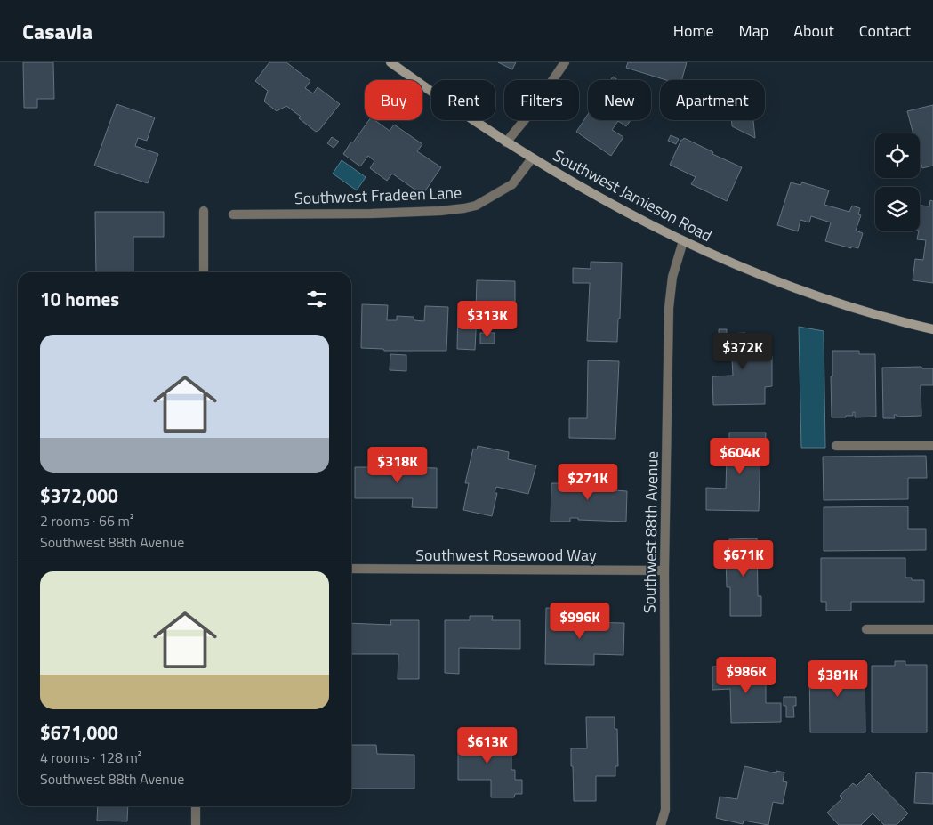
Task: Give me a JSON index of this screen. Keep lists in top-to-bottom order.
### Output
{
  "streets": {
    "street": [
      "Southwest Fradeen Lane",
      "Southwest Jamieson Road",
      "Southwest 88th Avenue",
      "Southwest Rosewood Way"
    ]
  },
  "crossings": [
    ["Southwest Fradeen Lane", "Southwest Jamieson Road"],
    ["Southwest Jamieson Road", "Southwest 88th Avenue"],
    ["Southwest 88th Avenue", "Southwest Rosewood Way"]
  ],
  "page": {
    "header": "Casavia",
    "nav": [
      "Home",
      "Map",
      "About",
      "Contact"
    ],
    "chip": [
      "Buy",
      "Rent",
      "Filters",
      "New",
      "Apartment"
    ],
    "heading": "10 homes",
    "price": [
      "$313K",
      "$372K",
      "$604K",
      "$318K",
      "$271K",
      "$671K",
      "$996K",
      "$986K",
      "$381K",
      "$613K"
    ],
    "list": [
      {
        "name": "$372,000",
        "note": "2 rooms · 66 m² · Southwest 88th Avenue"
      },
      {
        "name": "$671,000",
        "note": "4 rooms · 128 m² · Southwest 88th Avenue"
      }
    ]
  }
}
